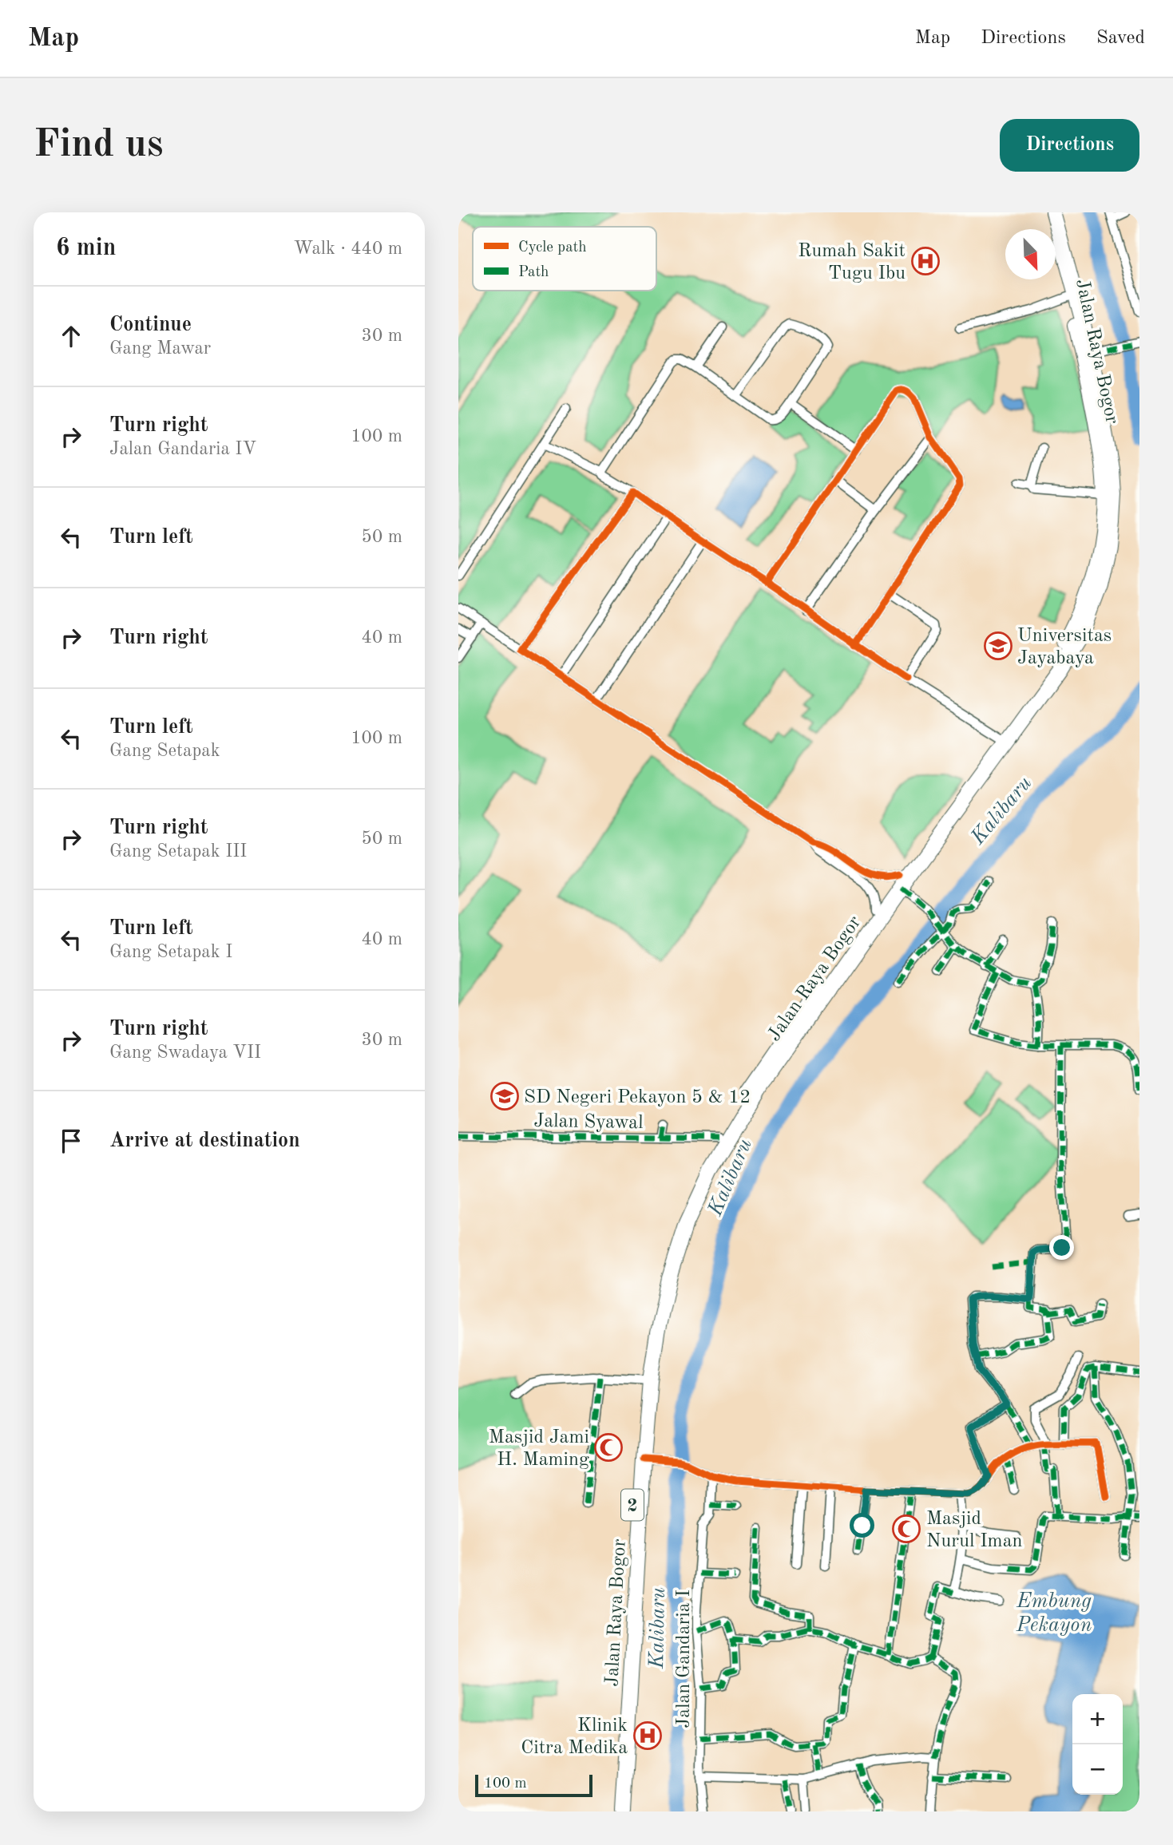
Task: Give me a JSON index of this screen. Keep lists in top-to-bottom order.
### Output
{
  "streets": {
    "highway": ["Jalan Raya Bogor", "2"],
    "street": ["Jalan Syawal", "Jalan Gandaria I"]
  },
  "crossings": [
    ["Jalan Raya Bogor", "Jalan Syawal"]
  ],
  "water": ["Kalibaru", "Embung Pekayon"],
  "places": {
    "hospital": ["Rumah Sakit Tugu Ibu", "Klinik Citra Medika"],
    "school or university": ["Universitas Jayabaya", "SD Negeri Pekayon 5 & 12"],
    "mosque": ["Masjid Jami H. Maming", "Masjid Nurul Iman"]
  },
  "legend": ["Cycle path", "Path"],
  "scale_bar": "100 m",
  "north": "bottom right",
  "page": {
    "header": "Map",
    "nav": ["Map", "Directions", "Saved"],
    "buttons": "Directions",
    "title": "Find us",
    "heading": ["6 min", "Walk · 440 m"],
    "list": [
      ["Continue", "Gang Mawar", "30 m"],
      ["Turn right", "Jalan Gandaria IV", "100 m"],
      ["Turn left", "50 m"],
      ["Turn right", "40 m"],
      ["Turn left", "Gang Setapak", "100 m"],
      ["Turn right", "Gang Setapak III", "50 m"],
      ["Turn left", "Gang Setapak I", "40 m"],
      ["Turn right", "Gang Swadaya VII", "30 m"],
      "Arrive at destination"
    ],
    "map_buttons": ["+", "−"],
    "scale": "100 m"
  }
}
